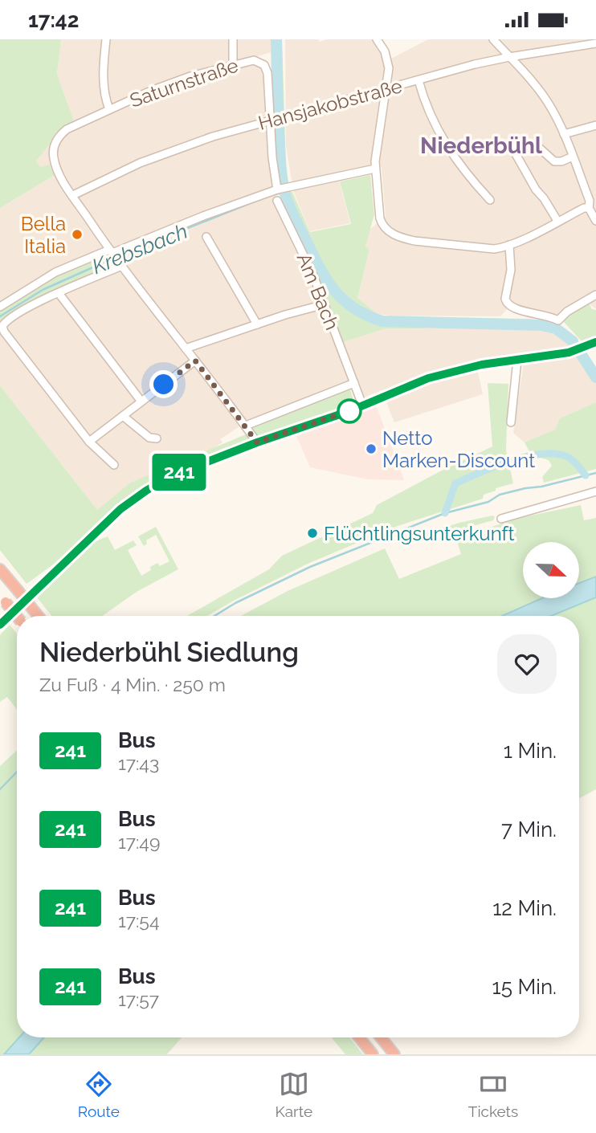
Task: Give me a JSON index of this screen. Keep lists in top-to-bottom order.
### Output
{
  "streets": {
    "street": ["Saturnstraße", "Hansjakobstraße", "Am Bach"]
  },
  "crossings": [
    ["Saturnstraße", "Hansjakobstraße"]
  ],
  "districts": ["Niederbühl"],
  "water": ["Krebsbach"],
  "places": ["Bella Italia", "Netto Marken-Discount", "Flüchtlingsunterkunft"],
  "lines": ["bus line 241"],
  "north": "right",
  "page": {
    "status": "17:42",
    "on_map": "241",
    "heading": ["Niederbühl Siedlung", "Zu Fuß · 4 Min. · 250 m"],
    "list": [
      {
        "mark": "241",
        "name": "Bus",
        "note": "17:43",
        "value": "1 Min."
      },
      {
        "mark": "241",
        "name": "Bus",
        "note": "17:49",
        "value": "7 Min."
      },
      {
        "mark": "241",
        "name": "Bus",
        "note": "17:54",
        "value": "12 Min."
      },
      {
        "mark": "241",
        "name": "Bus",
        "note": "17:57",
        "value": "15 Min."
      }
    ],
    "tabs": ["Route", "Karte", "Tickets"]
  }
}
